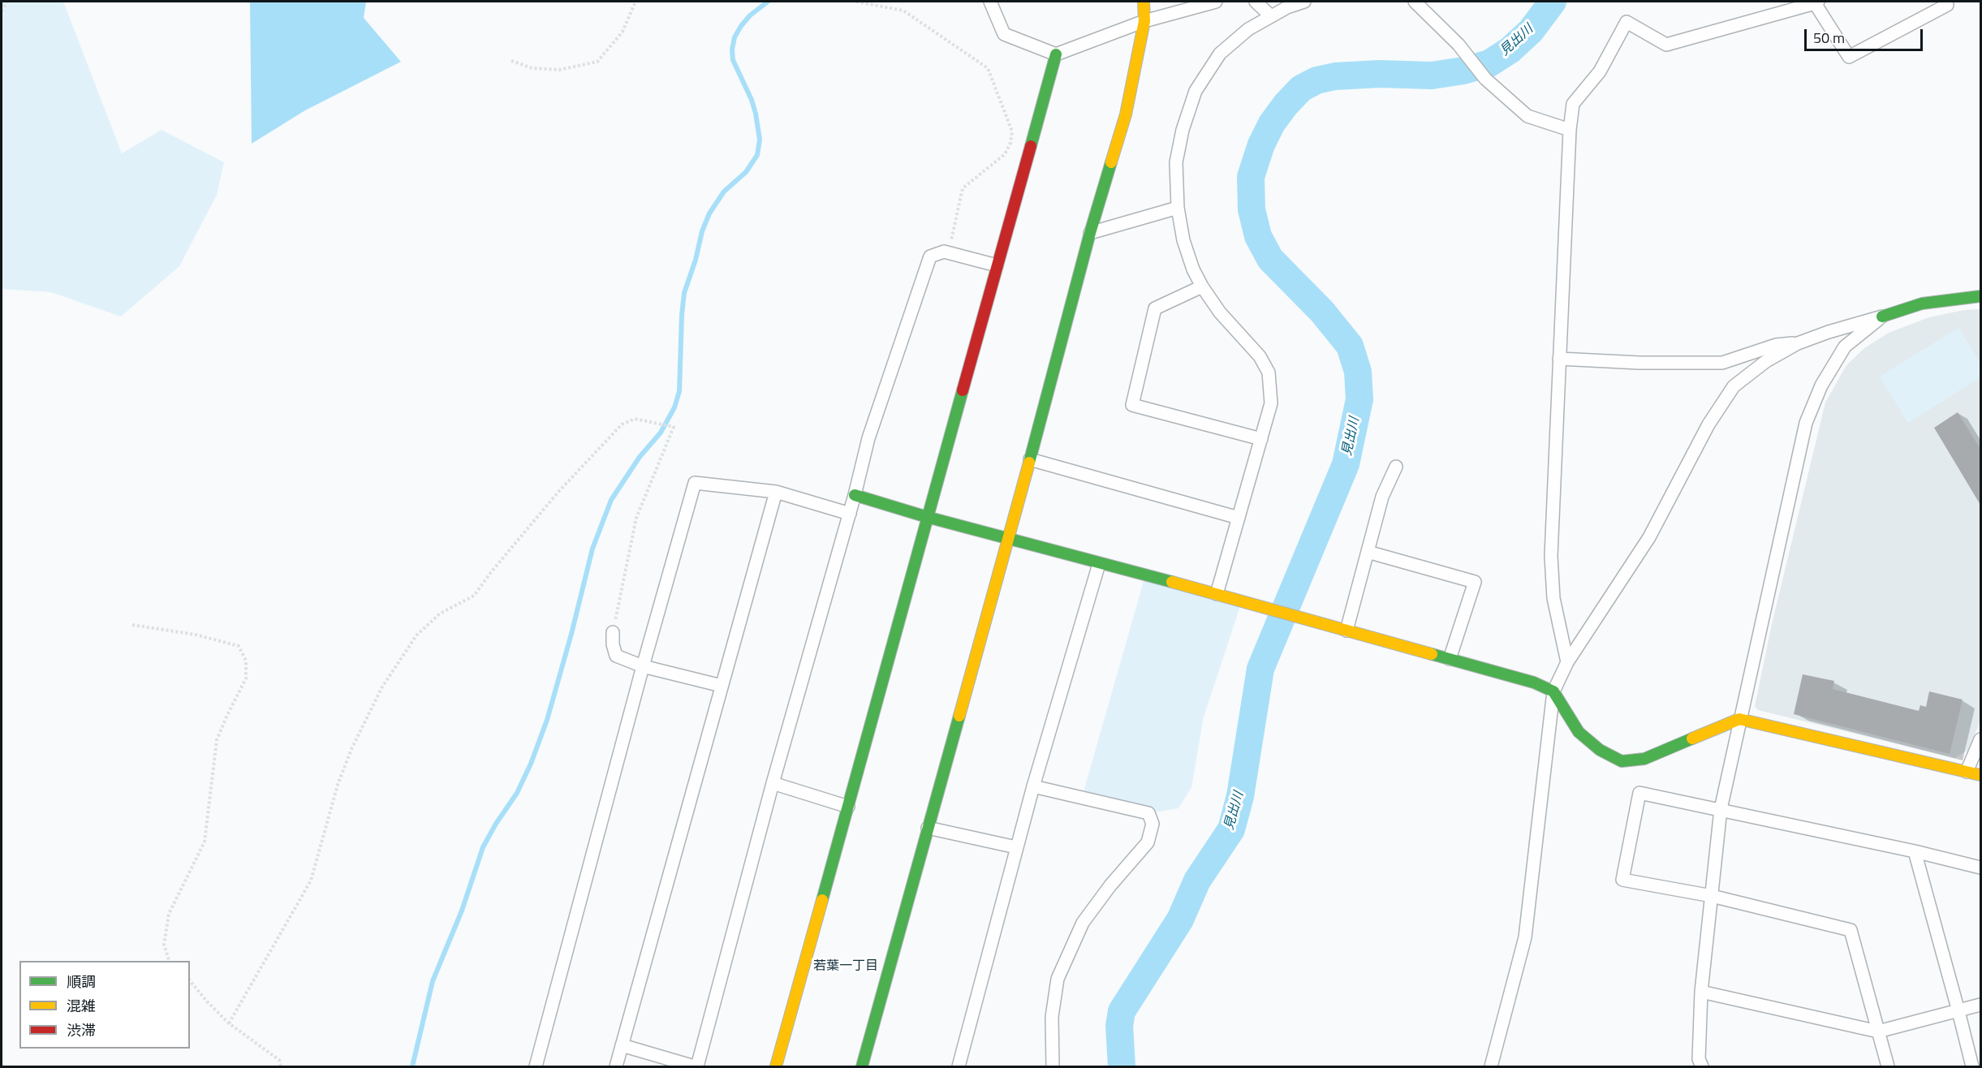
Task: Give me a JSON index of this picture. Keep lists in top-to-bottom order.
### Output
{
  "districts": ["若葉一丁目"],
  "water": ["見出川"],
  "legend": ["順調", "混雑", "渋滞"],
  "scale_bar": "50 m"
}
